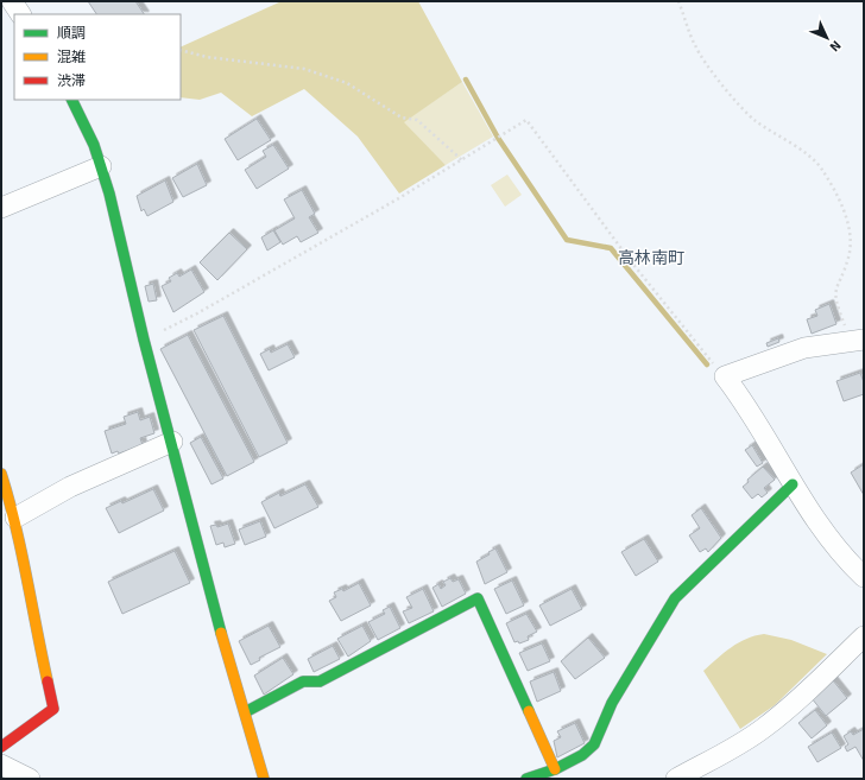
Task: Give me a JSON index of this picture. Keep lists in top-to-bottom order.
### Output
{
  "districts": ["高林南町"],
  "legend": ["順調", "混雑", "渋滞"],
  "north": "bottom right"
}
